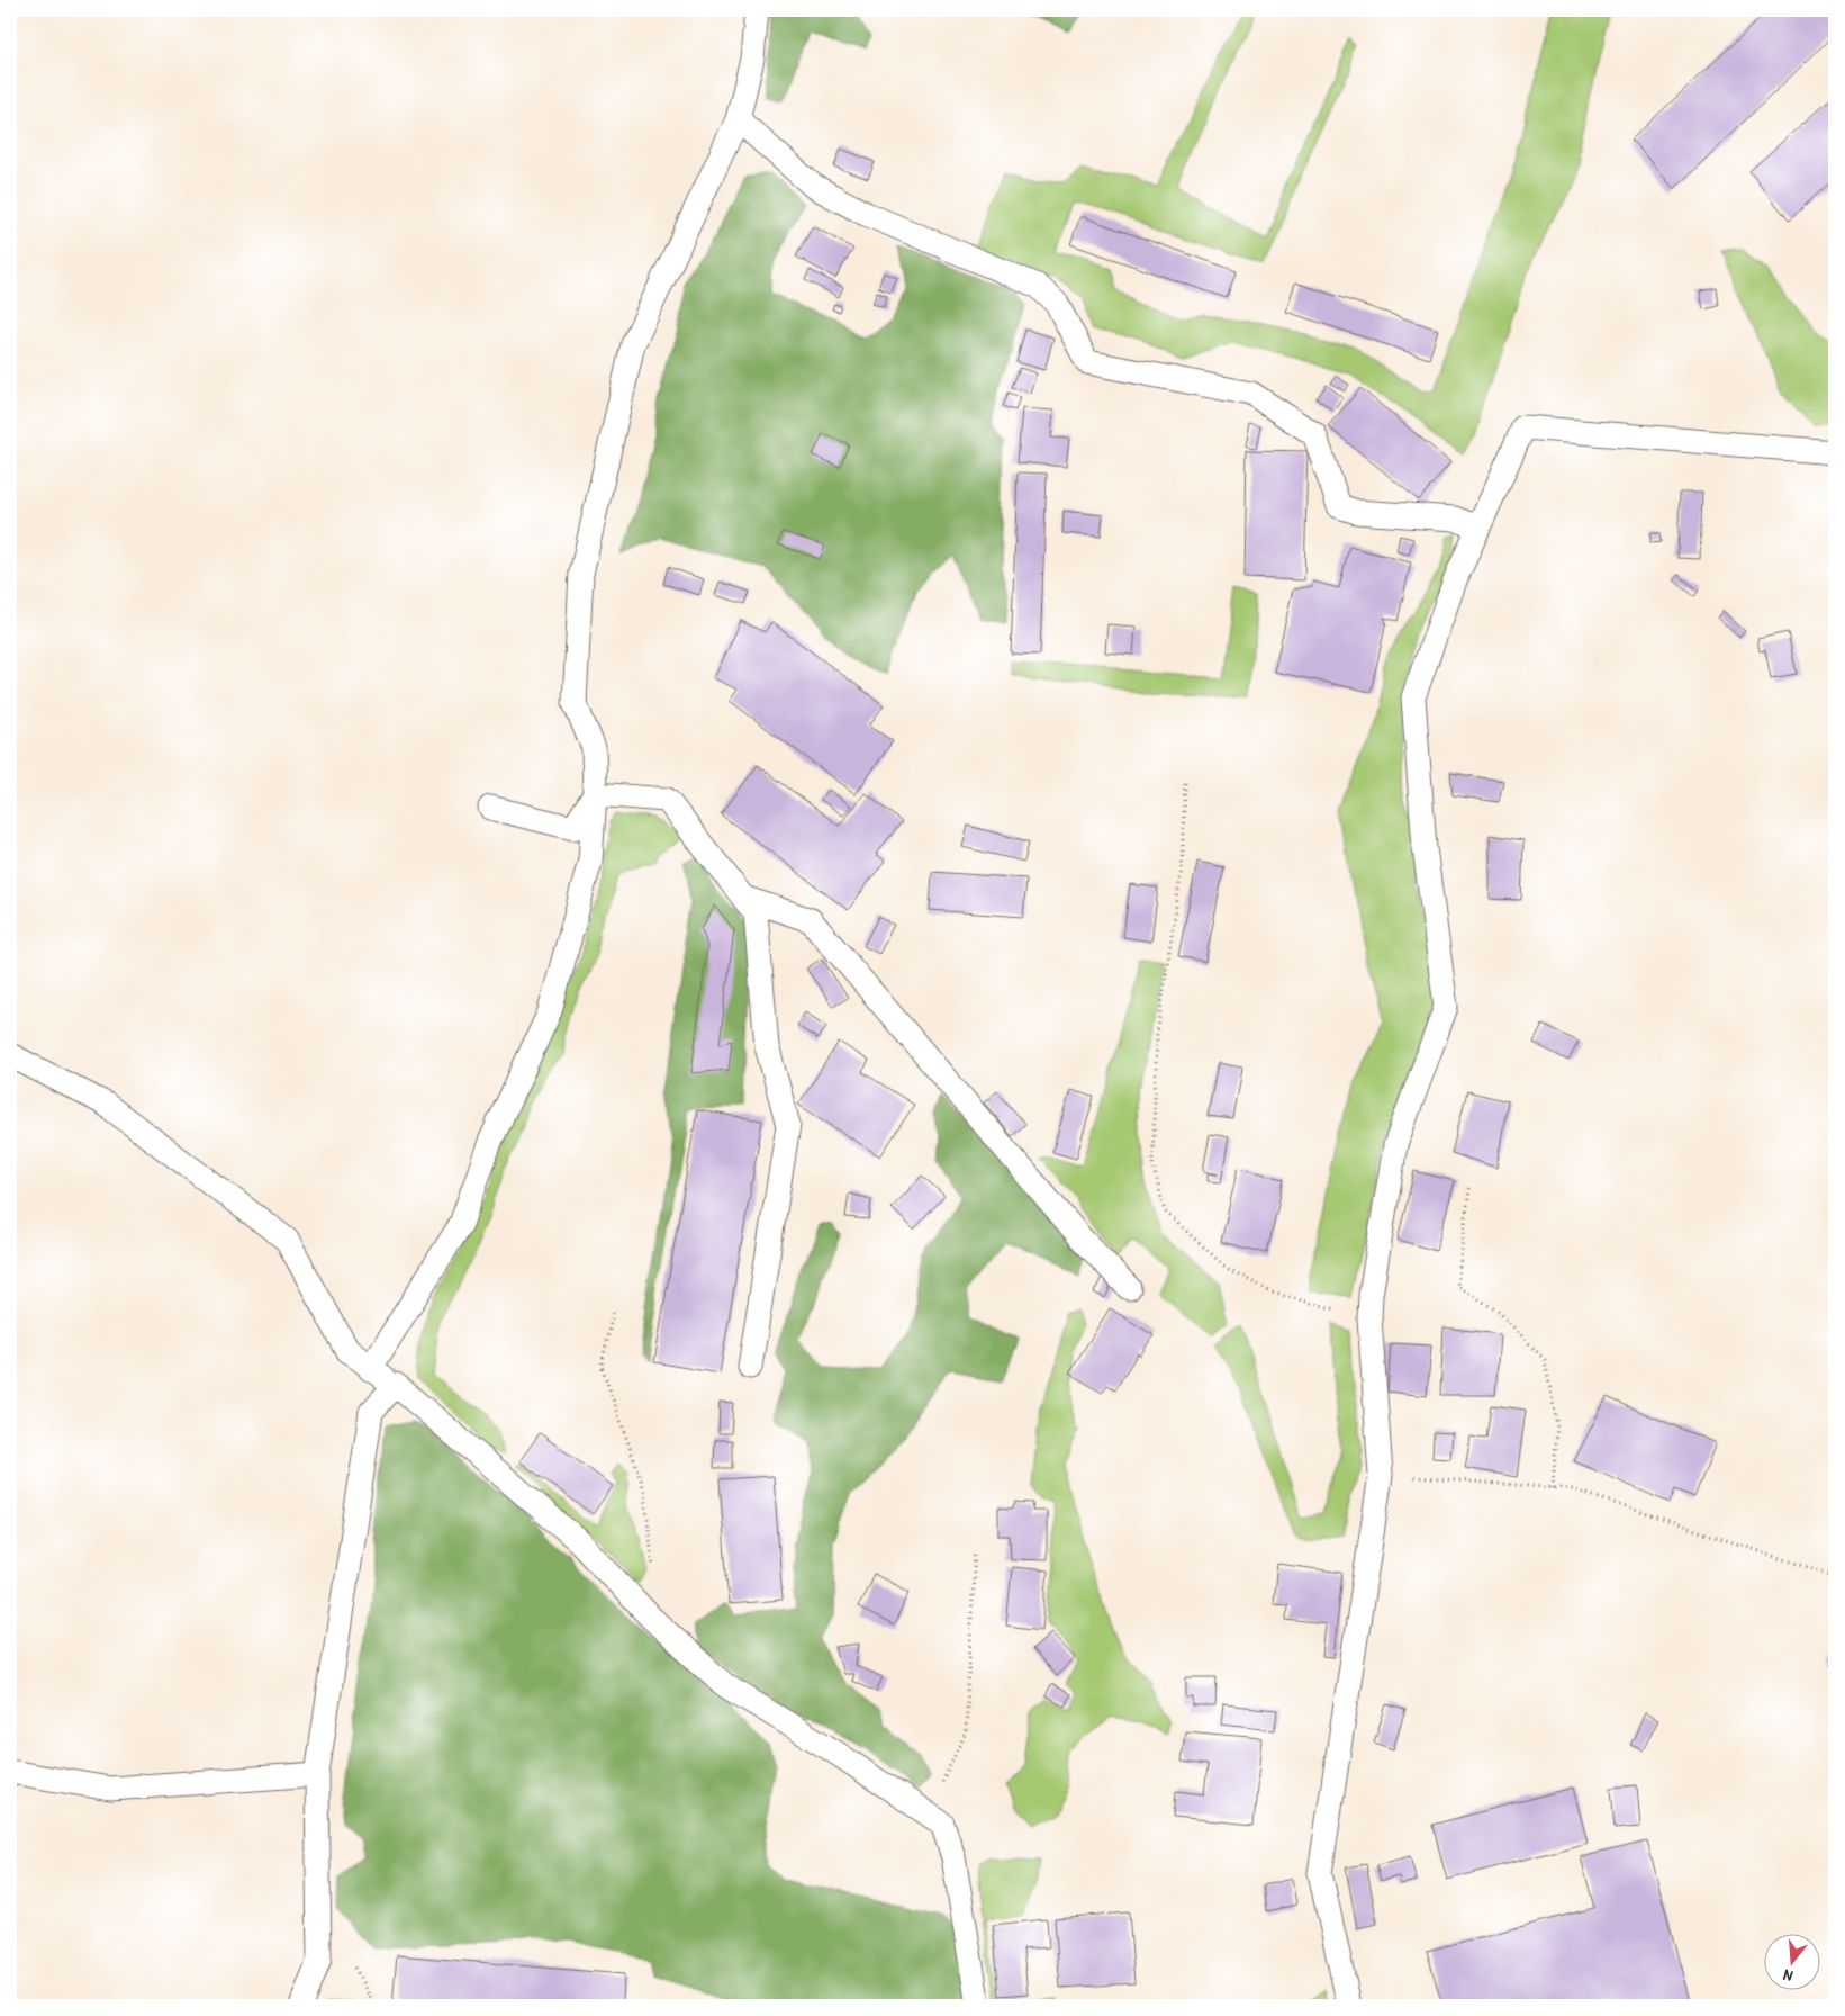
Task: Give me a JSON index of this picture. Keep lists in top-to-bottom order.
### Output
{
  "north": "bottom"
}
